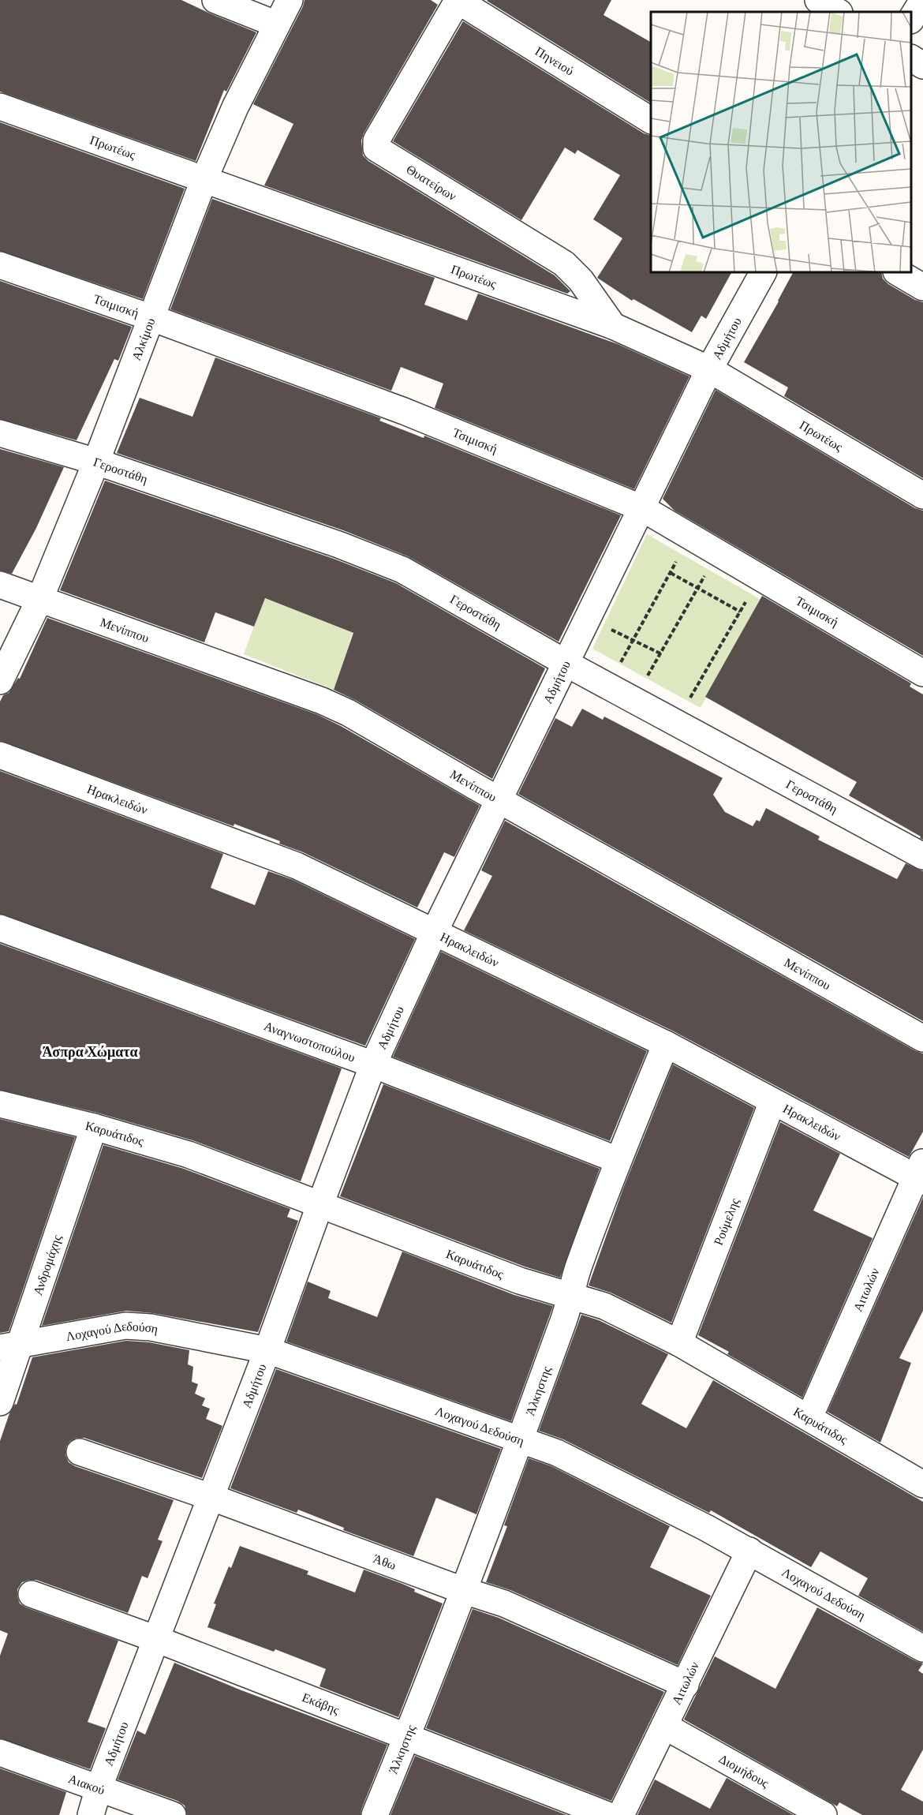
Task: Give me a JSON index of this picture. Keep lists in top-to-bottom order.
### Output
{
  "streets": {
    "street": [
      "Πηνειού",
      "Πρωτέως",
      "Θυατείρων",
      "Τσιμισκή",
      "Αδμήτου",
      "Αλκίμου",
      "Γεροστάθη",
      "Μενίππου",
      "Ηρακλειδών",
      "Αναγνωστοπούλου",
      "Καρυάτιδος",
      "Ρούμελης",
      "Ανδρομάχης",
      "Αιτωλών",
      "Λοχαγού Δεδούση",
      "Άλκηστης",
      "Άθω",
      "Εκάβης",
      "Διομήδους",
      "Αιακού"
    ]
  },
  "crossings": [
    ["Πηνειού", "Θυατείρων"],
    ["Πρωτέως", "Θυατείρων"],
    ["Πρωτέως", "Αδμήτου"],
    ["Πρωτέως", "Αλκίμου"],
    ["Τσιμισκή", "Αδμήτου"],
    ["Τσιμισκή", "Αλκίμου"],
    ["Αδμήτου", "Γεροστάθη"],
    ["Αδμήτου", "Μενίππου"],
    ["Αδμήτου", "Ηρακλειδών"],
    ["Αδμήτου", "Αναγνωστοπούλου"],
    ["Αδμήτου", "Καρυάτιδος"],
    ["Αδμήτου", "Λοχαγού Δεδούση"],
    ["Αδμήτου", "Άθω"],
    ["Αδμήτου", "Εκάβης"],
    ["Αδμήτου", "Αιακού"],
    ["Αλκίμου", "Γεροστάθη"],
    ["Αλκίμου", "Μενίππου"],
    ["Ηρακλειδών", "Ρούμελης"],
    ["Ηρακλειδών", "Αιτωλών"],
    ["Ηρακλειδών", "Άλκηστης"],
    ["Αναγνωστοπούλου", "Άλκηστης"],
    ["Καρυάτιδος", "Ρούμελης"],
    ["Καρυάτιδος", "Ανδρομάχης"],
    ["Καρυάτιδος", "Αιτωλών"],
    ["Καρυάτιδος", "Άλκηστης"],
    ["Ανδρομάχης", "Λοχαγού Δεδούση"],
    ["Αιτωλών", "Λοχαγού Δεδούση"],
    ["Αιτωλών", "Άθω"],
    ["Αιτωλών", "Διομήδους"],
    ["Λοχαγού Δεδούση", "Άλκηστης"],
    ["Άλκηστης", "Άθω"],
    ["Άλκηστης", "Εκάβης"]
  ],
  "districts": ["Άσπρα Χώματα"]
}
